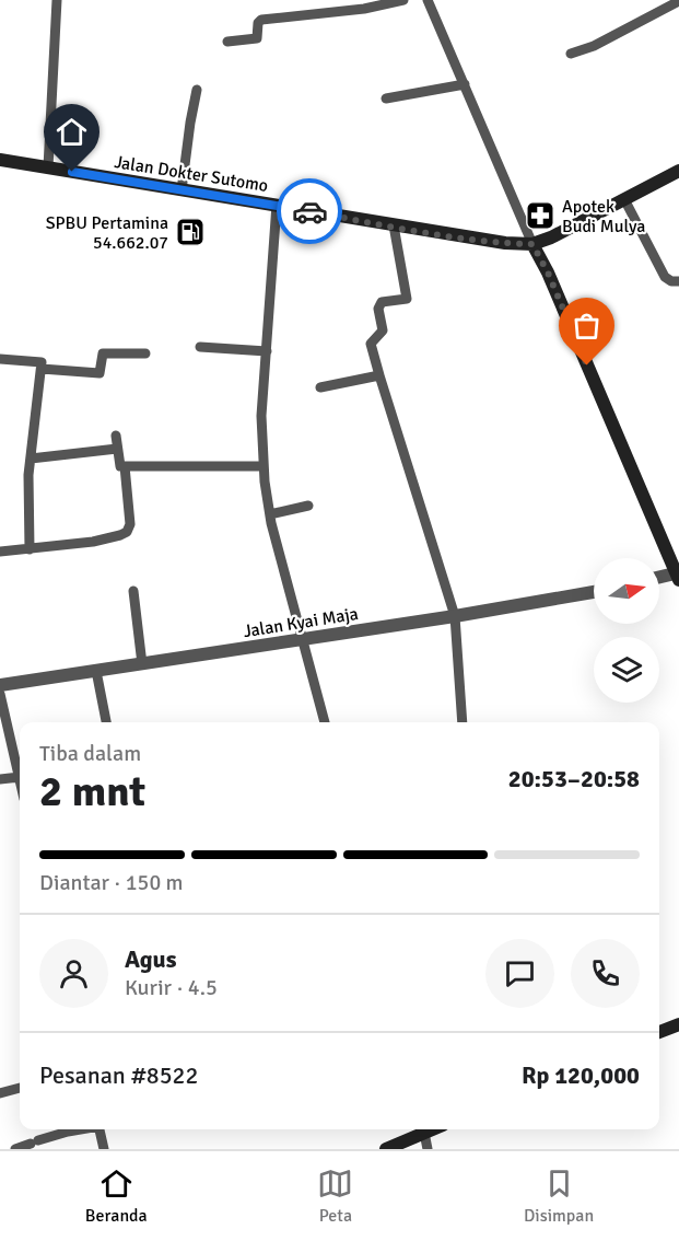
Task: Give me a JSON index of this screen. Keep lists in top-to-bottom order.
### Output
{
  "streets": {
    "main road": ["Jalan Dokter Sutomo"],
    "street": ["Jalan Kyai Maja"]
  },
  "places": {
    "pharmacy": ["Apotek Budi Mulya"],
    "fuel station": ["SPBU Pertamina 54.662.07"]
  },
  "north": "right",
  "page": {
    "heading": ["2 mnt", "Tiba dalam", "20:53–20:58"],
    "panel": [
      "Agus",
      "Kurir · 4.5",
      "Pesanan #8522",
      "Rp 120,000"
    ],
    "bar": "Diantar · 150 m",
    "tabs": ["Beranda", "Peta", "Disimpan"]
  }
}
